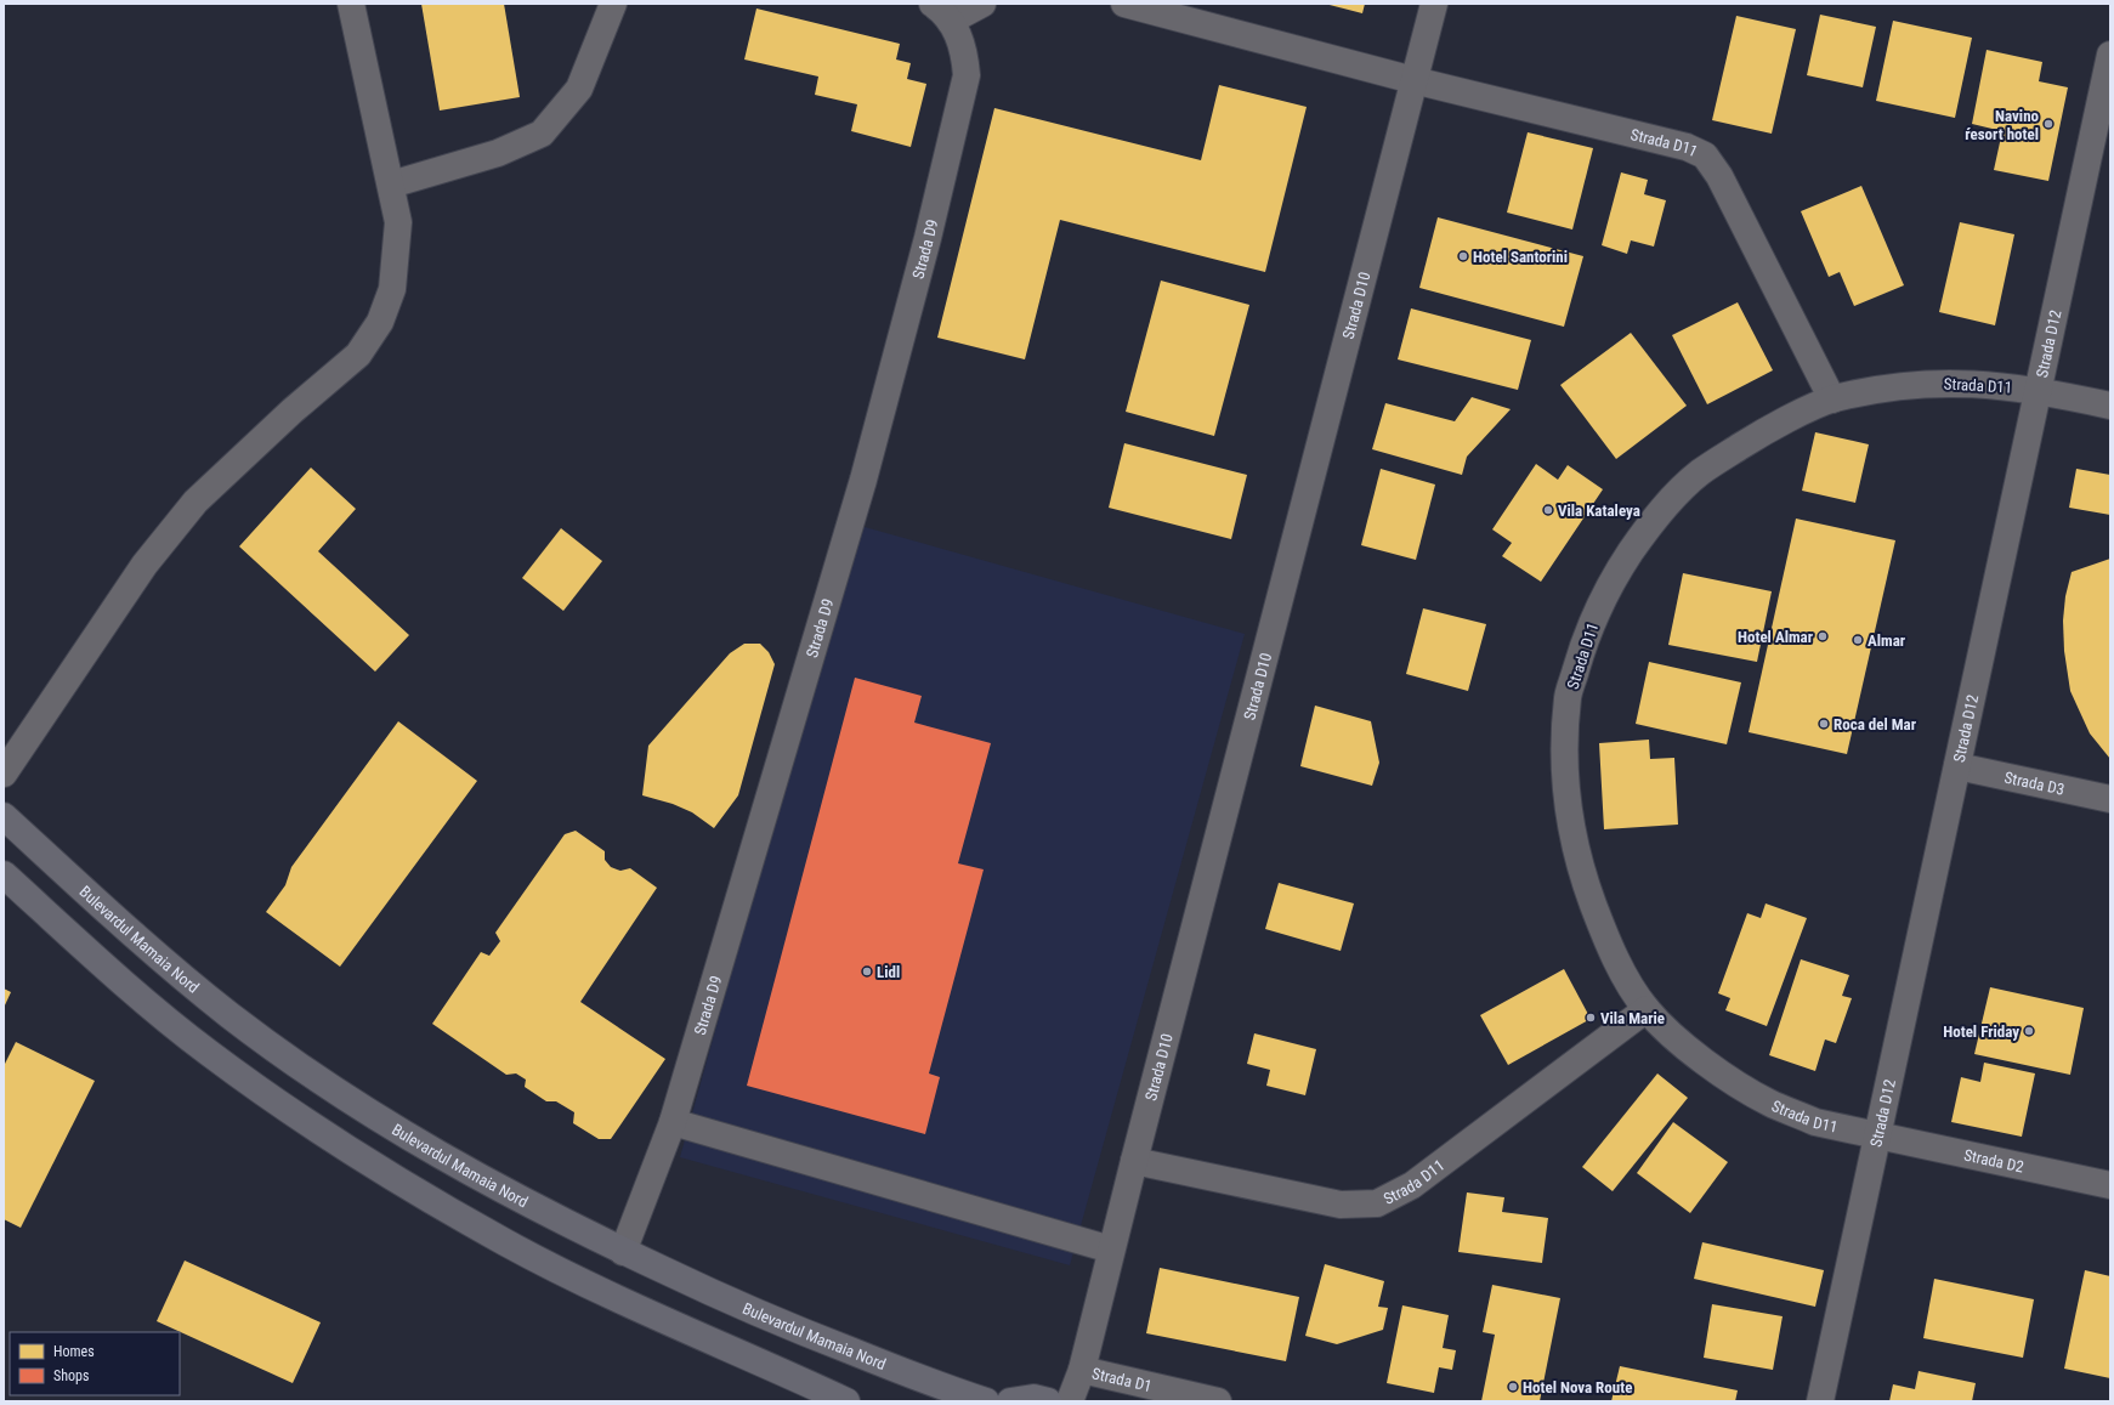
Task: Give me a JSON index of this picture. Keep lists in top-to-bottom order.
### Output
{
  "streets": {
    "main road": ["Bulevardul Mamaia Nord"],
    "street": [
      "Strada D11",
      "Strada D9",
      "Strada D10",
      "Strada D12",
      "Strada D3",
      "Strada D2",
      "Strada D1"
    ]
  },
  "crossings": [
    ["Strada D11", "Strada D10"],
    ["Strada D11", "Strada D12"],
    ["Strada D11", "Strada D2"],
    ["Strada D9", "Bulevardul Mamaia Nord"],
    ["Strada D10", "Strada D1"],
    ["Strada D12", "Strada D3"],
    ["Strada D12", "Strada D2"]
  ],
  "places": [
    "Navino ŕesort hotel",
    "Hotel Santorini",
    "Vila Kataleya",
    "Hotel Almar",
    "Almar",
    "Roca del Mar",
    "Lidl",
    "Vila Marie",
    "Hotel Friday",
    "Hotel Nova Route"
  ],
  "legend": ["Homes", "Shops"]
}
